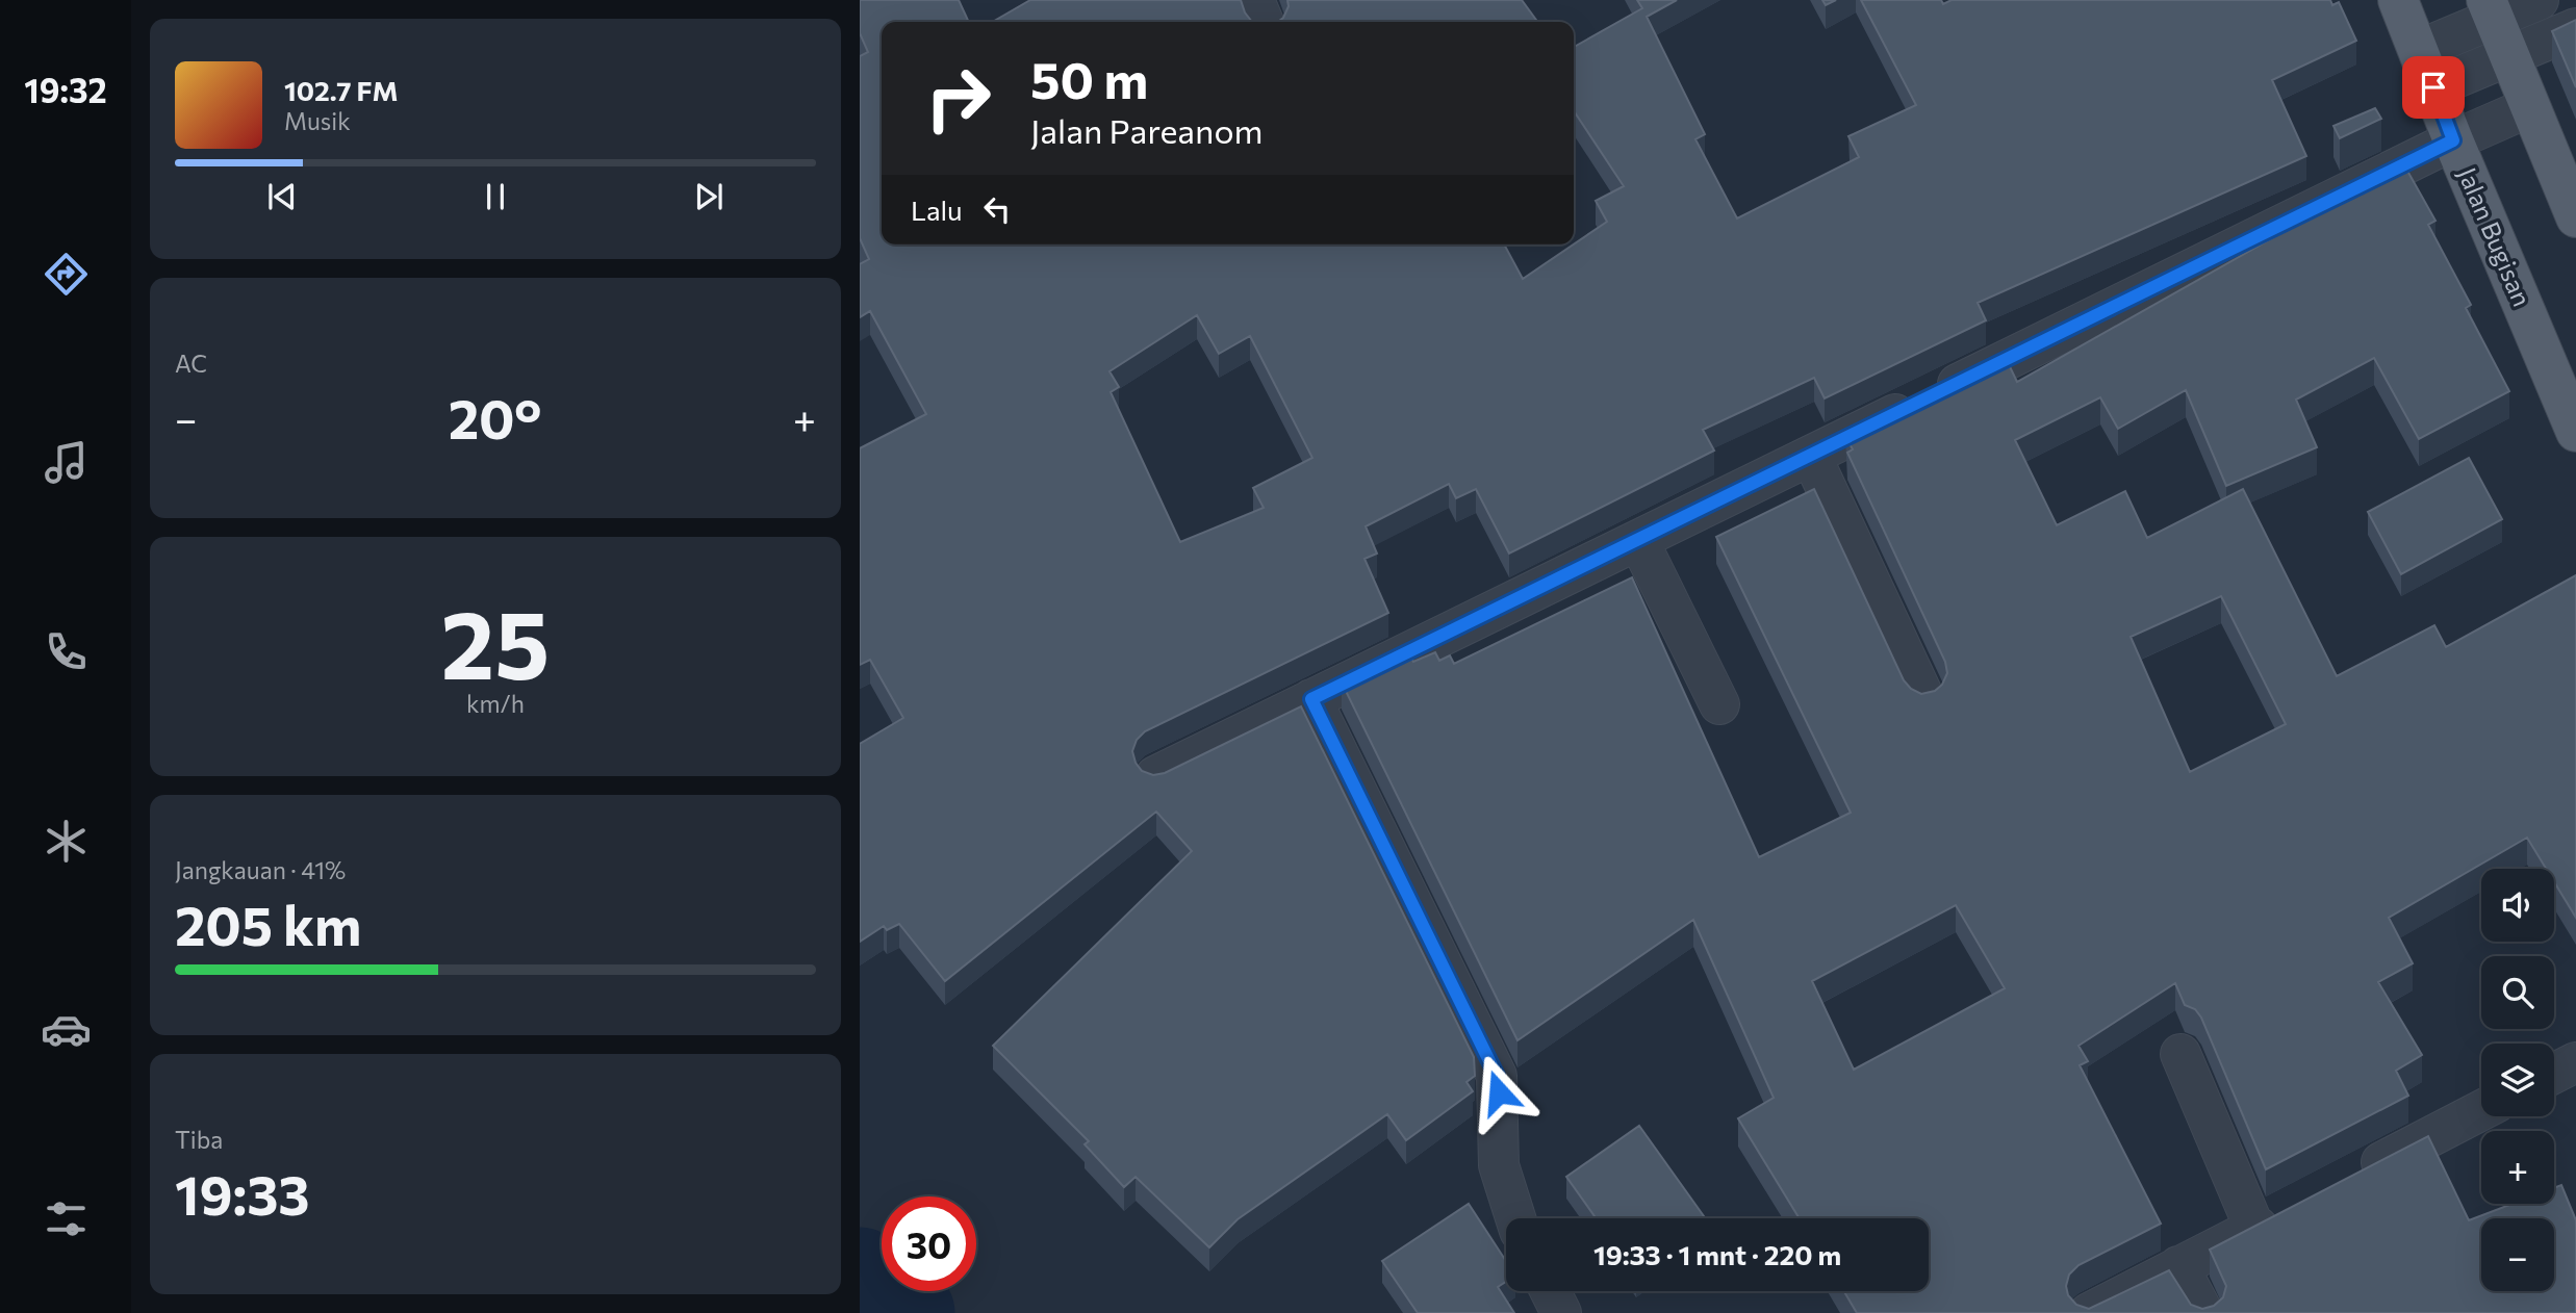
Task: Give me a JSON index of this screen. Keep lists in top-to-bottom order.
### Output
{
  "streets": {
    "main road": ["Jalan Bugisan"]
  },
  "page": {
    "tabs": "19:32",
    "turn": ["50 m", "Jalan Pareanom"],
    "song": ["102.7 FM", "Musik"],
    "then": "Lalu",
    "tile": [
      "AC",
      ["25", "km/h"],
      ["Jangkauan · 41%", "205 km"],
      ["Tiba", "19:33"]
    ],
    "heat": ["−", "20°", "+"],
    "map_buttons": ["+", "−"],
    "limit": "30",
    "trip": "19:33 · 1 mnt · 220 m"
  }
}
